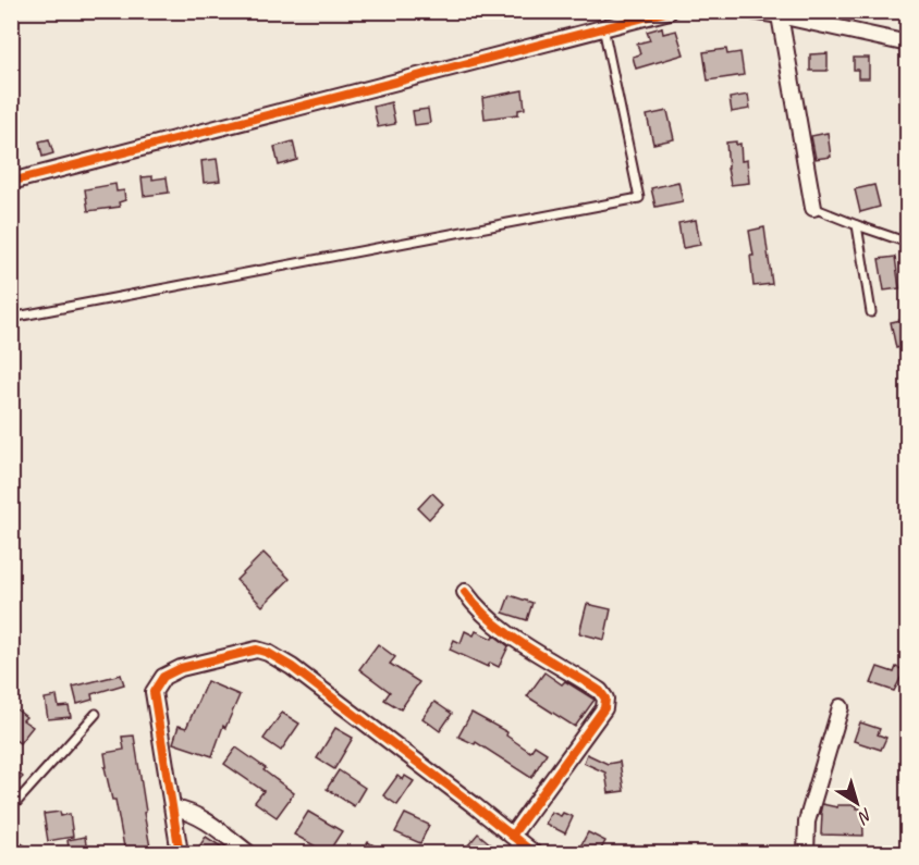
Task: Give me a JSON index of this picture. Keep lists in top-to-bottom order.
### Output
{
  "north": "bottom right"
}
